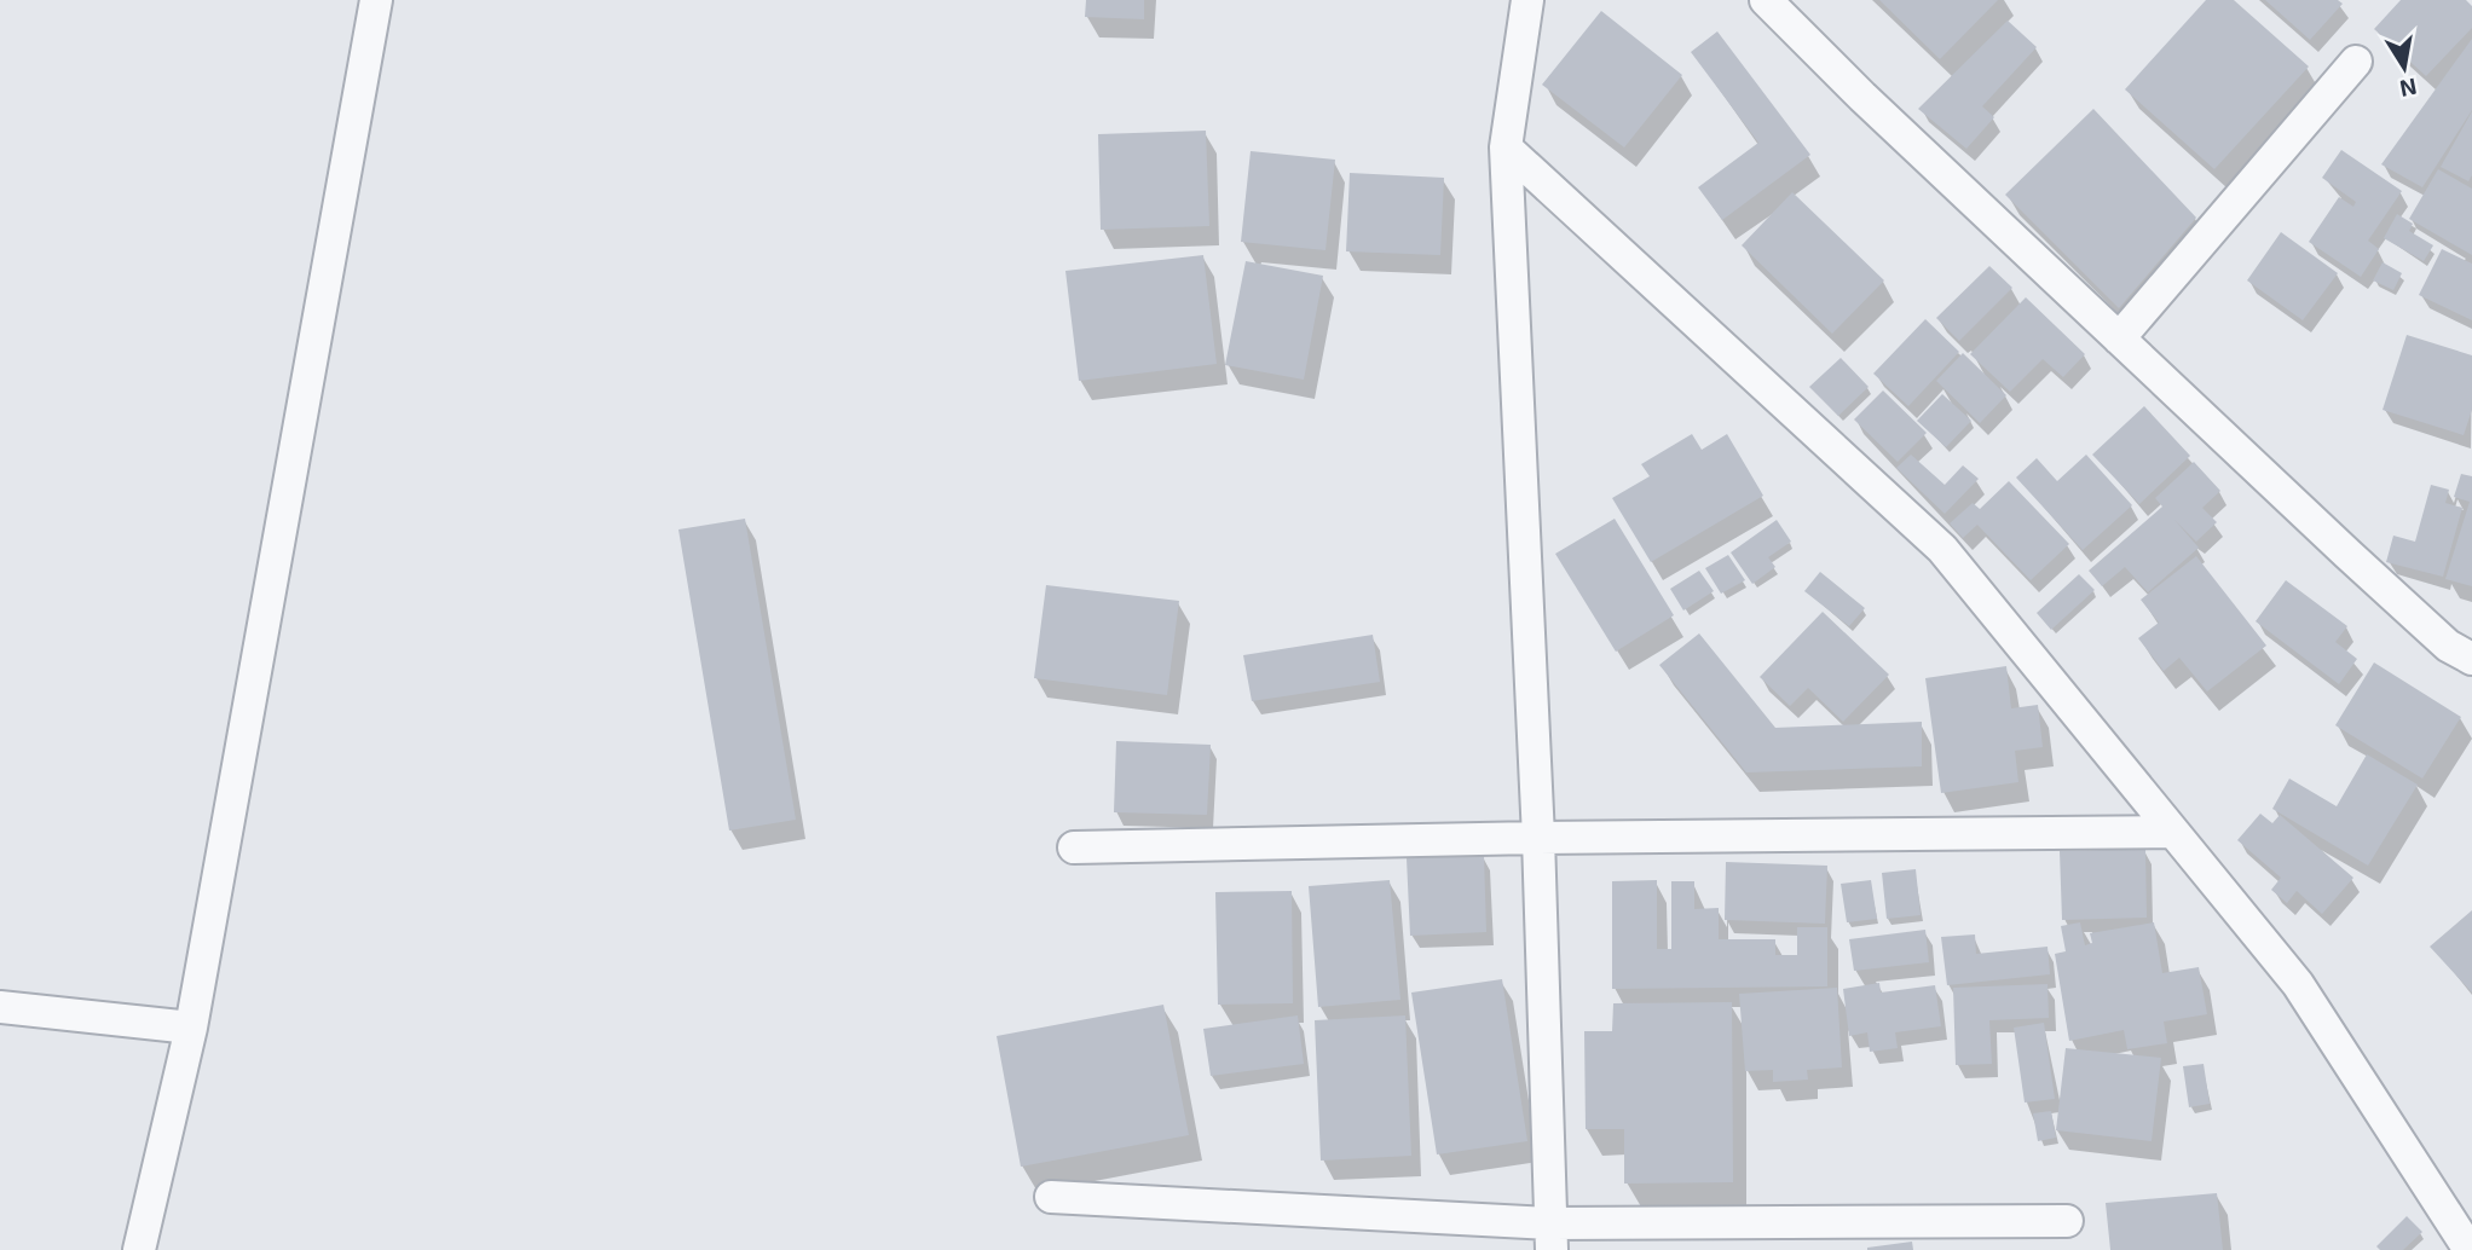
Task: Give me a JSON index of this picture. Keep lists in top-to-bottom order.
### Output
{
  "north": "bottom"
}
